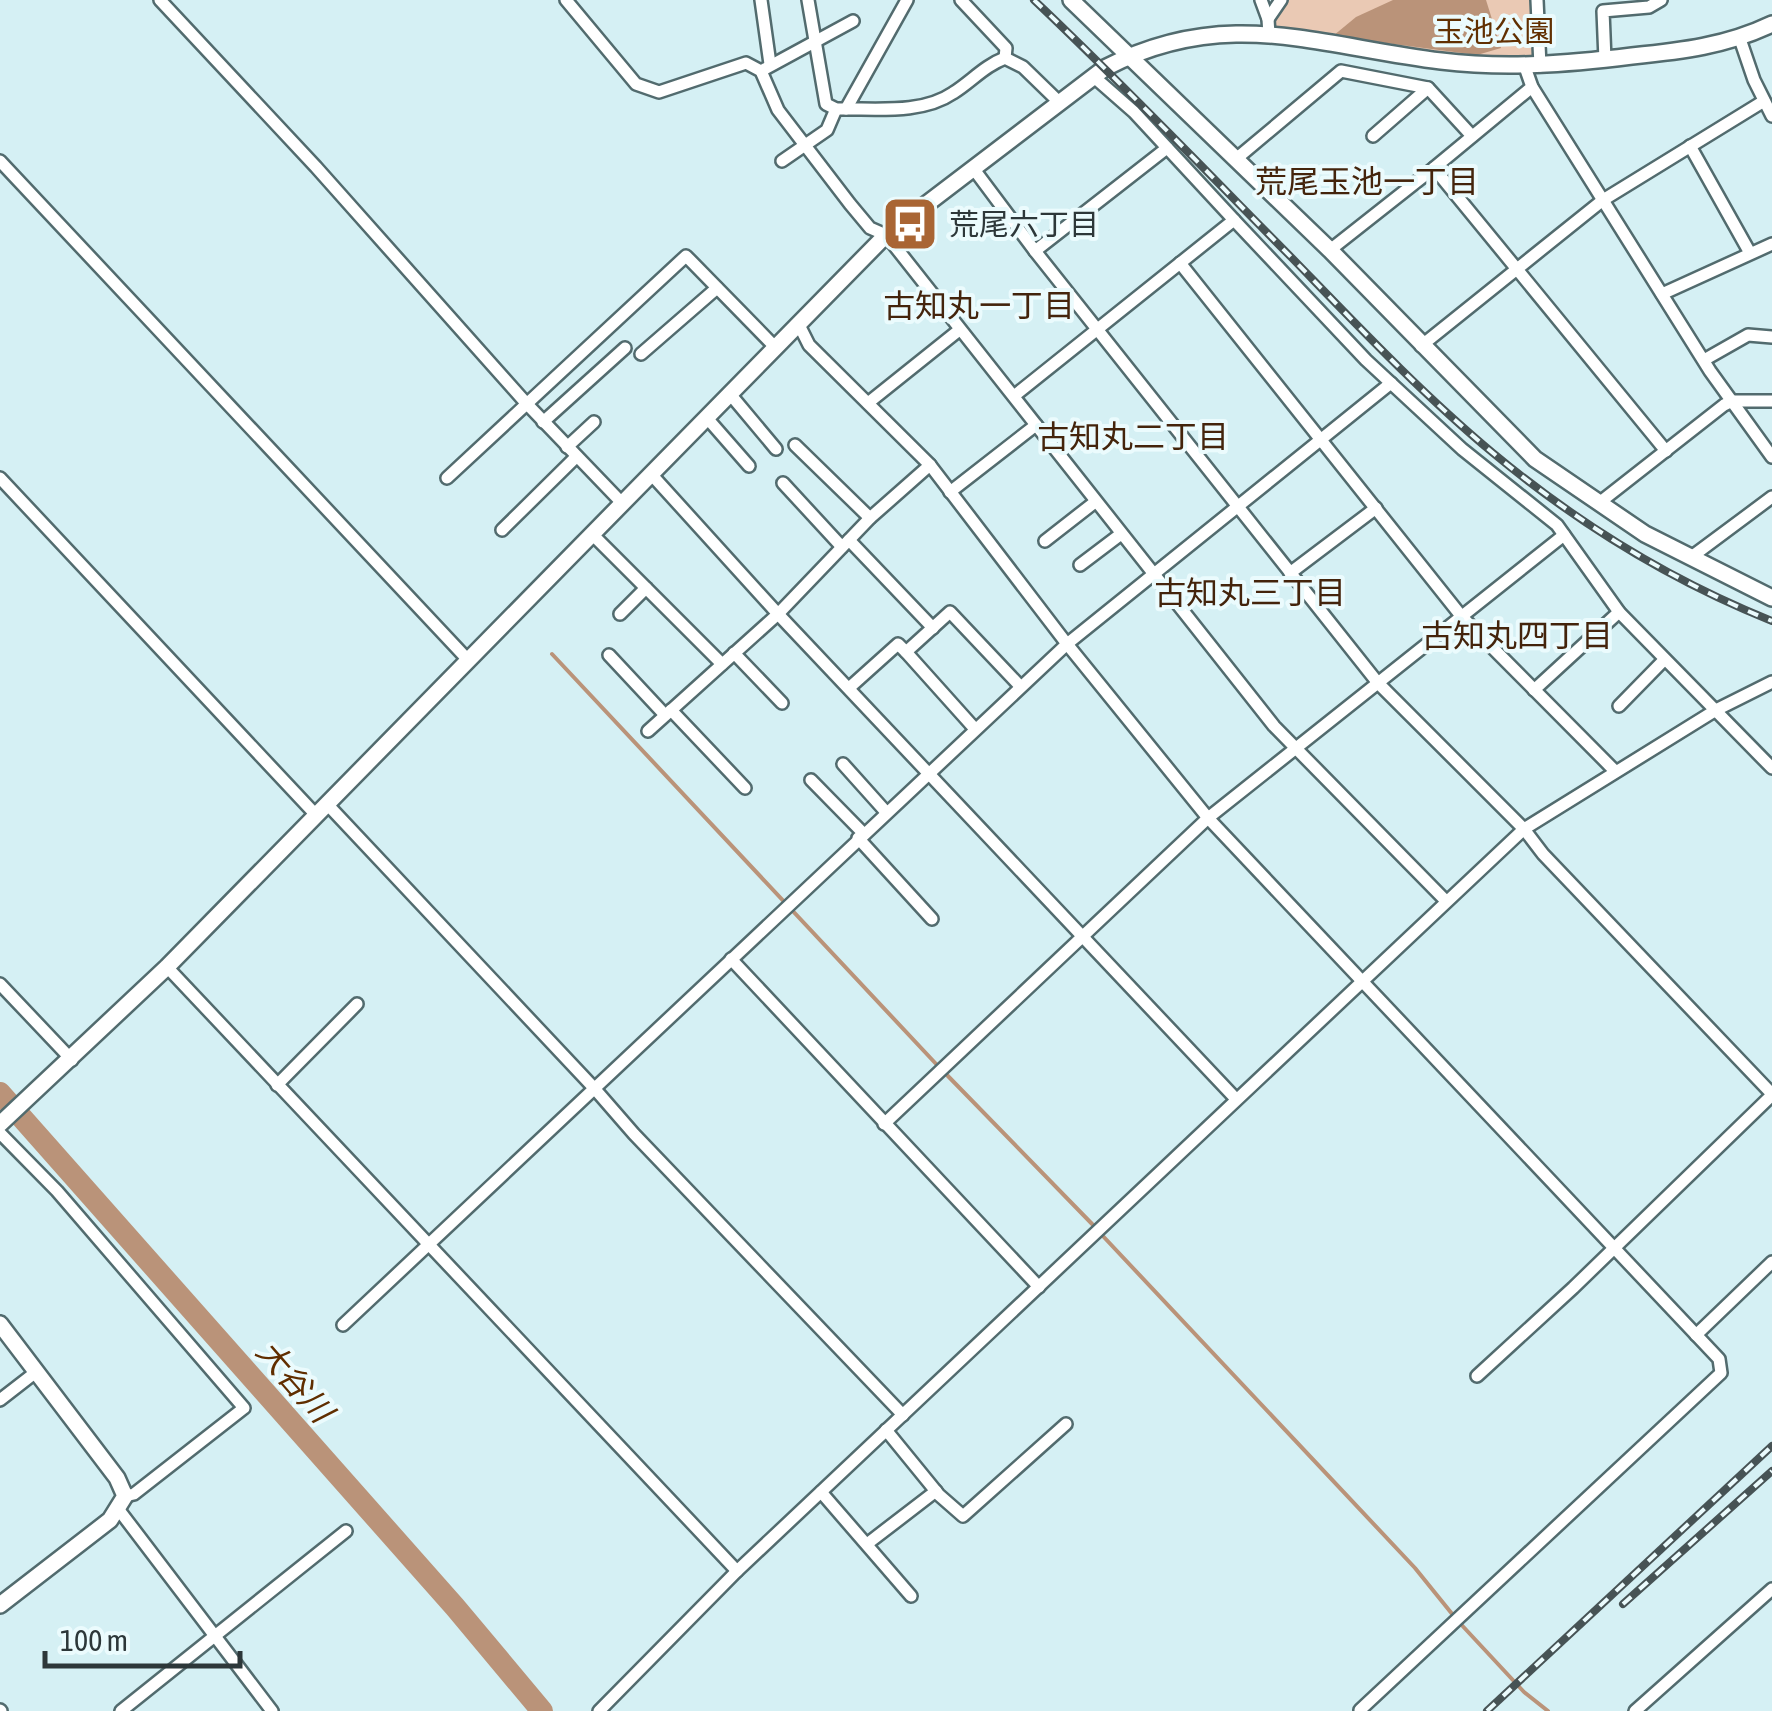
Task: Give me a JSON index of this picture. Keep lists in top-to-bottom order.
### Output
{
  "districts": [
    "荒尾玉池一丁目",
    "古知丸一丁目",
    "古知丸二丁目",
    "古知丸三丁目",
    "古知丸四丁目"
  ],
  "water": ["大谷川"],
  "parks": ["玉池公園"],
  "places": {
    "bus stop": ["荒尾六丁目"]
  },
  "scale_bar": "100 m"
}
